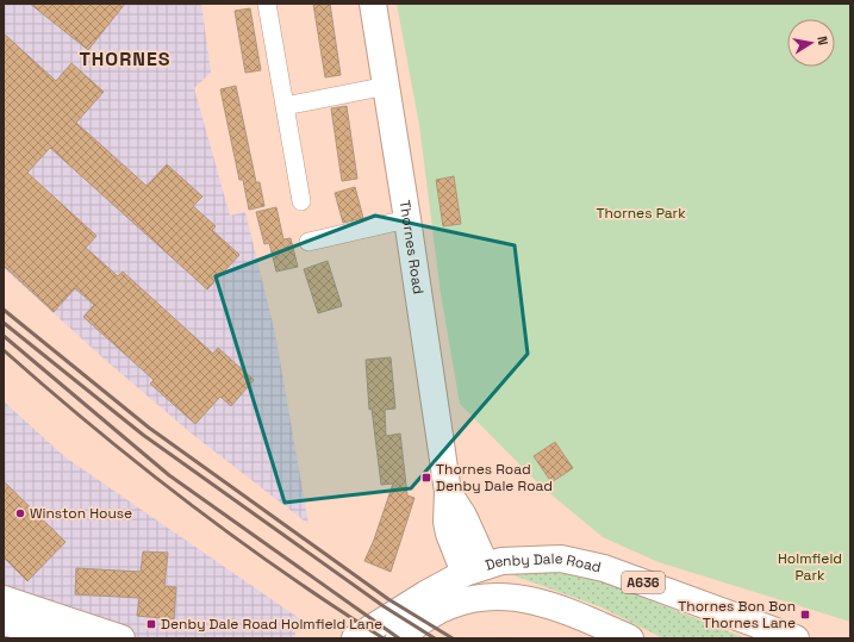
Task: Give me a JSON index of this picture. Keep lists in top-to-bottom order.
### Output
{
  "streets": {
    "main road": ["Thornes Road", "Denby Dale Road", "A636"]
  },
  "crossings": [
    ["Thornes Road", "Denby Dale Road"],
    ["Thornes Road", "A636"],
    ["Denby Dale Road", "A636"]
  ],
  "districts": ["THORNES"],
  "parks": ["Thornes Park", "Holmfield Park"],
  "places": {
    "transit": ["Thornes Road Denby Dale Road", "Thornes Bon Bon Thornes Lane", "Denby Dale Road Holmfield Lane"],
    "other": ["Winston House"]
  },
  "north": "right"
}
